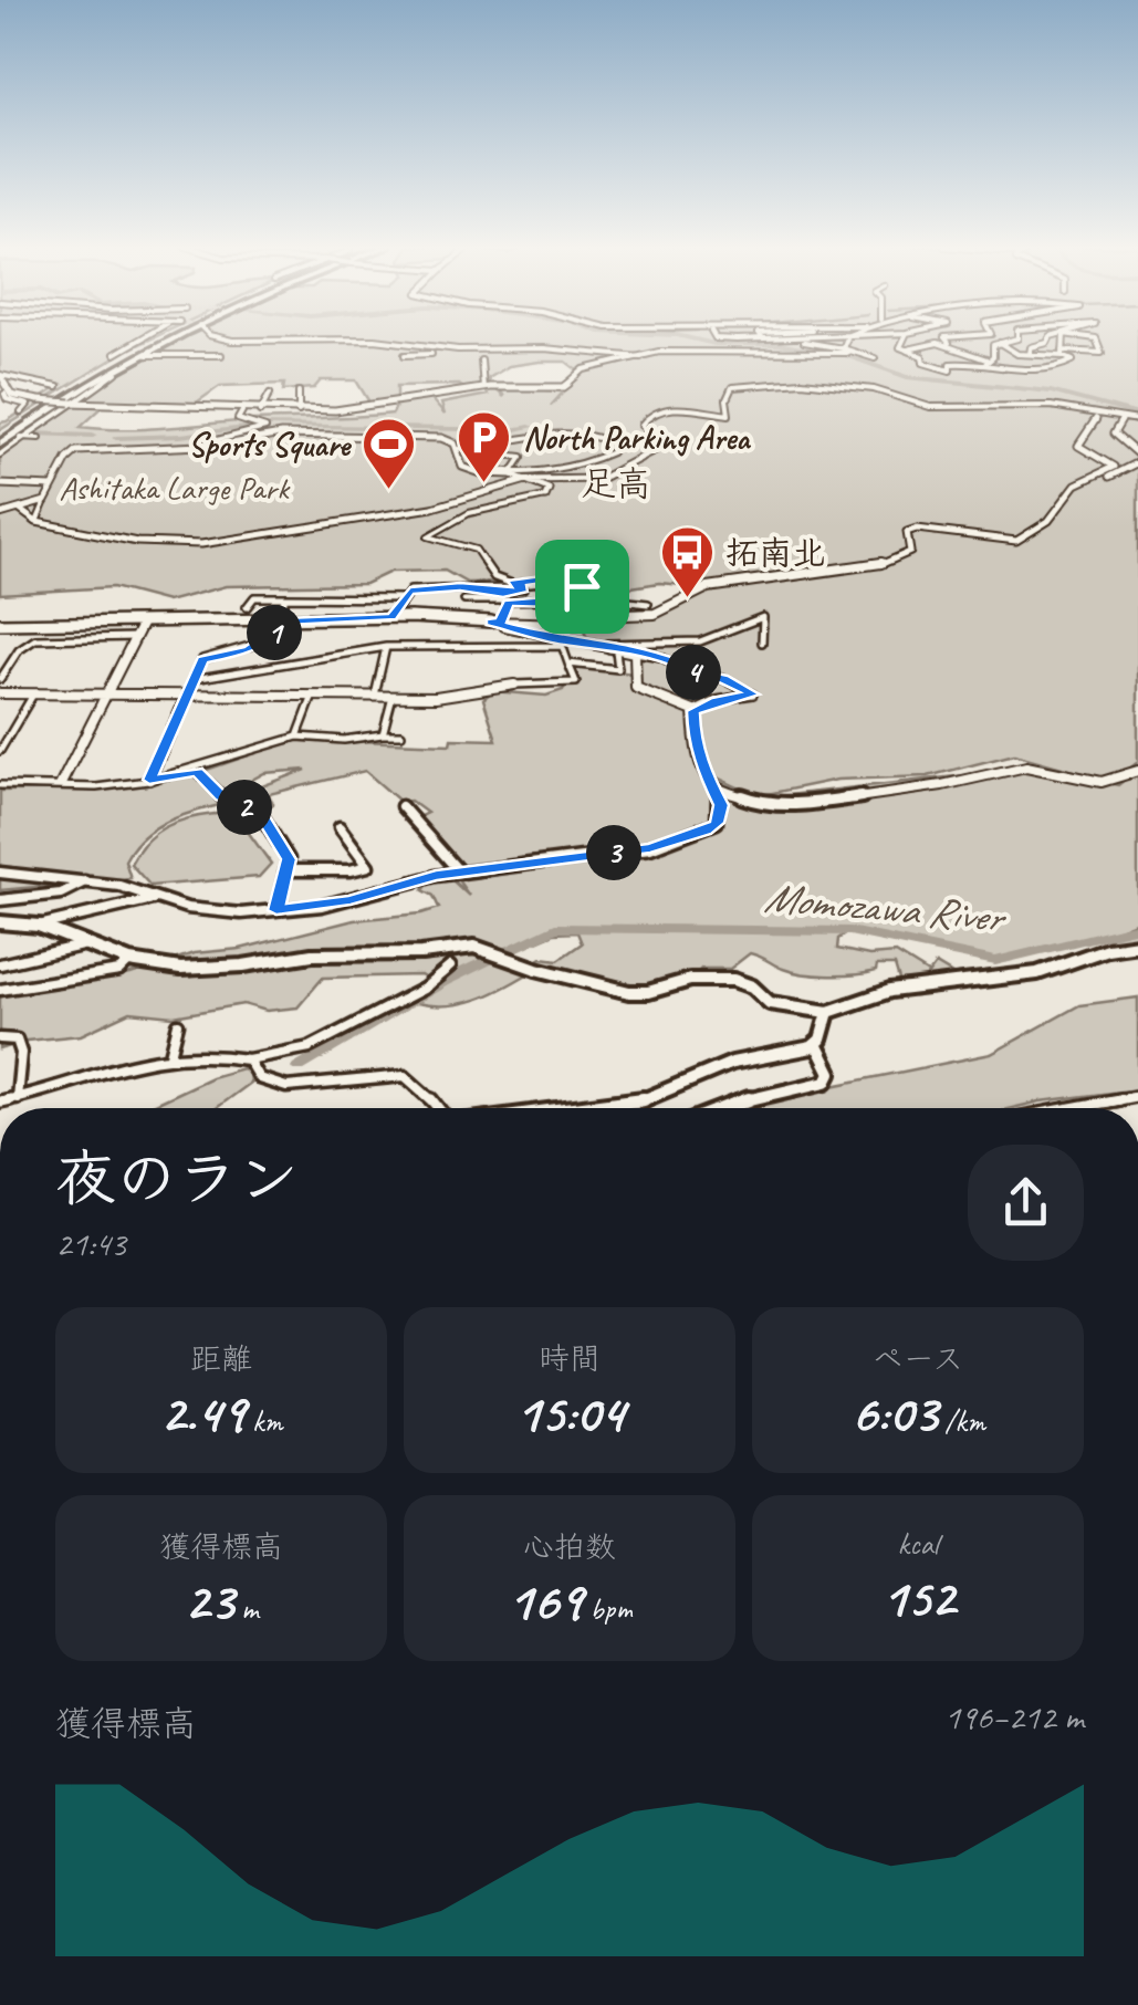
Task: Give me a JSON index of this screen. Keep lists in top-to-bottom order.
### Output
{
  "districts": ["足高"],
  "water": ["Momozawa River"],
  "parks": ["Ashitaka Large Park"],
  "places": {
    "parking": ["North Parking Area"],
    "sports": ["Sports Square"],
    "bus stop": ["拓南北"]
  },
  "page": {
    "pins": [
      "1",
      "4",
      "2",
      "3"
    ],
    "heading": ["夜のラン", "21:43"],
    "stats": [
      ["距離", "2.49 km"],
      ["時間", "15:04"],
      ["ペース", "6:03 /km"],
      ["獲得標高", "23 m"],
      ["心拍数", "169 bpm"],
      ["kcal", "152"]
    ],
    "chart": ["獲得標高", "196–212 m"]
  }
}
